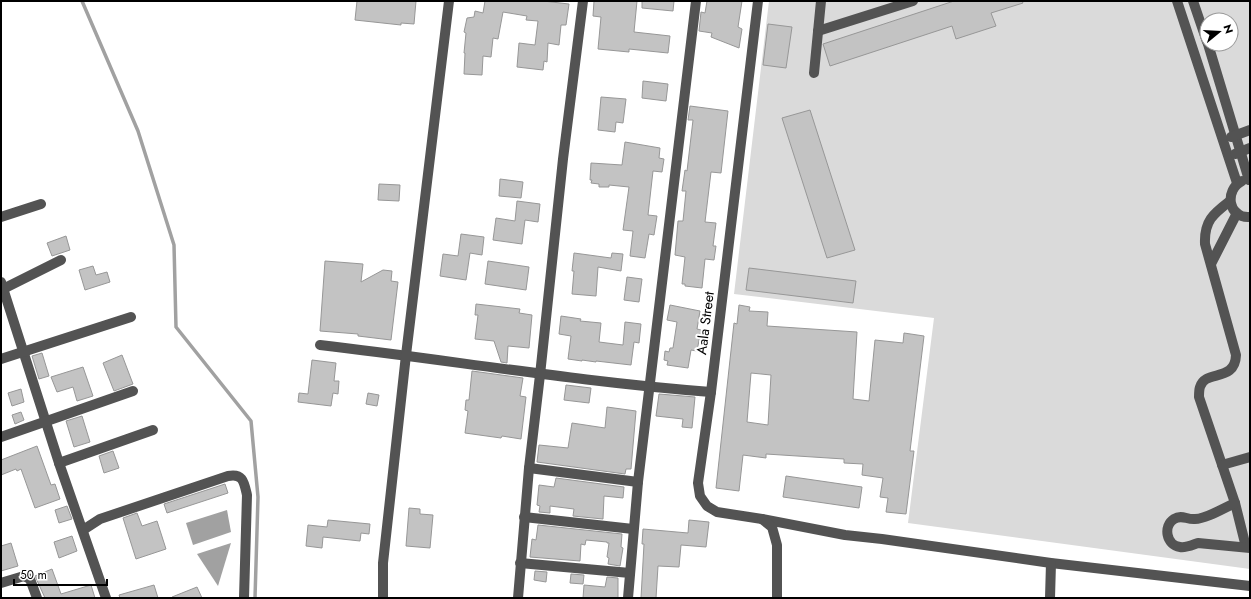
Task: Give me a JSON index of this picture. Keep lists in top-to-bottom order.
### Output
{
  "streets": {
    "street": ["Aala Street"]
  },
  "scale_bar": "50 m",
  "north": "right"
}
